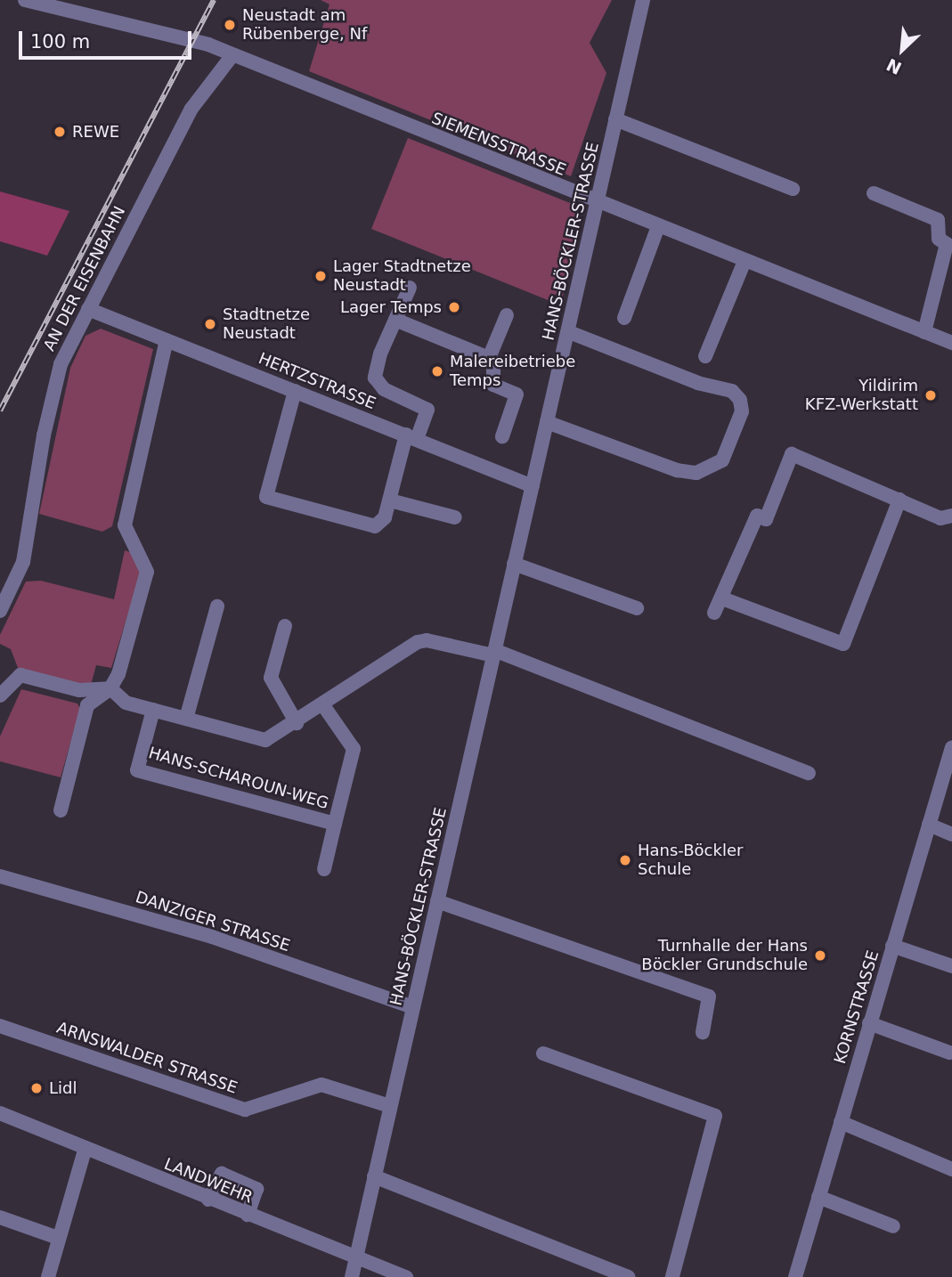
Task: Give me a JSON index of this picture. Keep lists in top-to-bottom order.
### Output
{
  "streets": {
    "street": [
      "SIEMENSSTRASSE",
      "HANS-BÖCKLER-STRASSE",
      "AN DER EISENBAHN",
      "HERTZSTRASSE",
      "HANS-SCHAROUN-WEG",
      "DANZIGER STRASSE",
      "KORNSTRASSE",
      "ARNSWALDER STRASSE",
      "LANDWEHR"
    ]
  },
  "crossings": [
    ["SIEMENSSTRASSE", "HANS-BÖCKLER-STRASSE"],
    ["SIEMENSSTRASSE", "AN DER EISENBAHN"],
    ["HANS-BÖCKLER-STRASSE", "HERTZSTRASSE"],
    ["HANS-BÖCKLER-STRASSE", "DANZIGER STRASSE"],
    ["HANS-BÖCKLER-STRASSE", "ARNSWALDER STRASSE"],
    ["HANS-BÖCKLER-STRASSE", "LANDWEHR"],
    ["AN DER EISENBAHN", "HERTZSTRASSE"]
  ],
  "places": [
    "Neustadt am Rübenberge, Nf",
    "REWE",
    "Lager Stadtnetze Neustadt",
    "Lager Temps",
    "Stadtnetze Neustadt",
    "Malereibetriebe Temps",
    "Yildirim KFZ-Werkstatt",
    "Hans-Böckler Schule",
    "Turnhalle der Hans Böckler Grundschule",
    "Lidl"
  ],
  "scale_bar": "100 m",
  "north": "bottom left"
}
